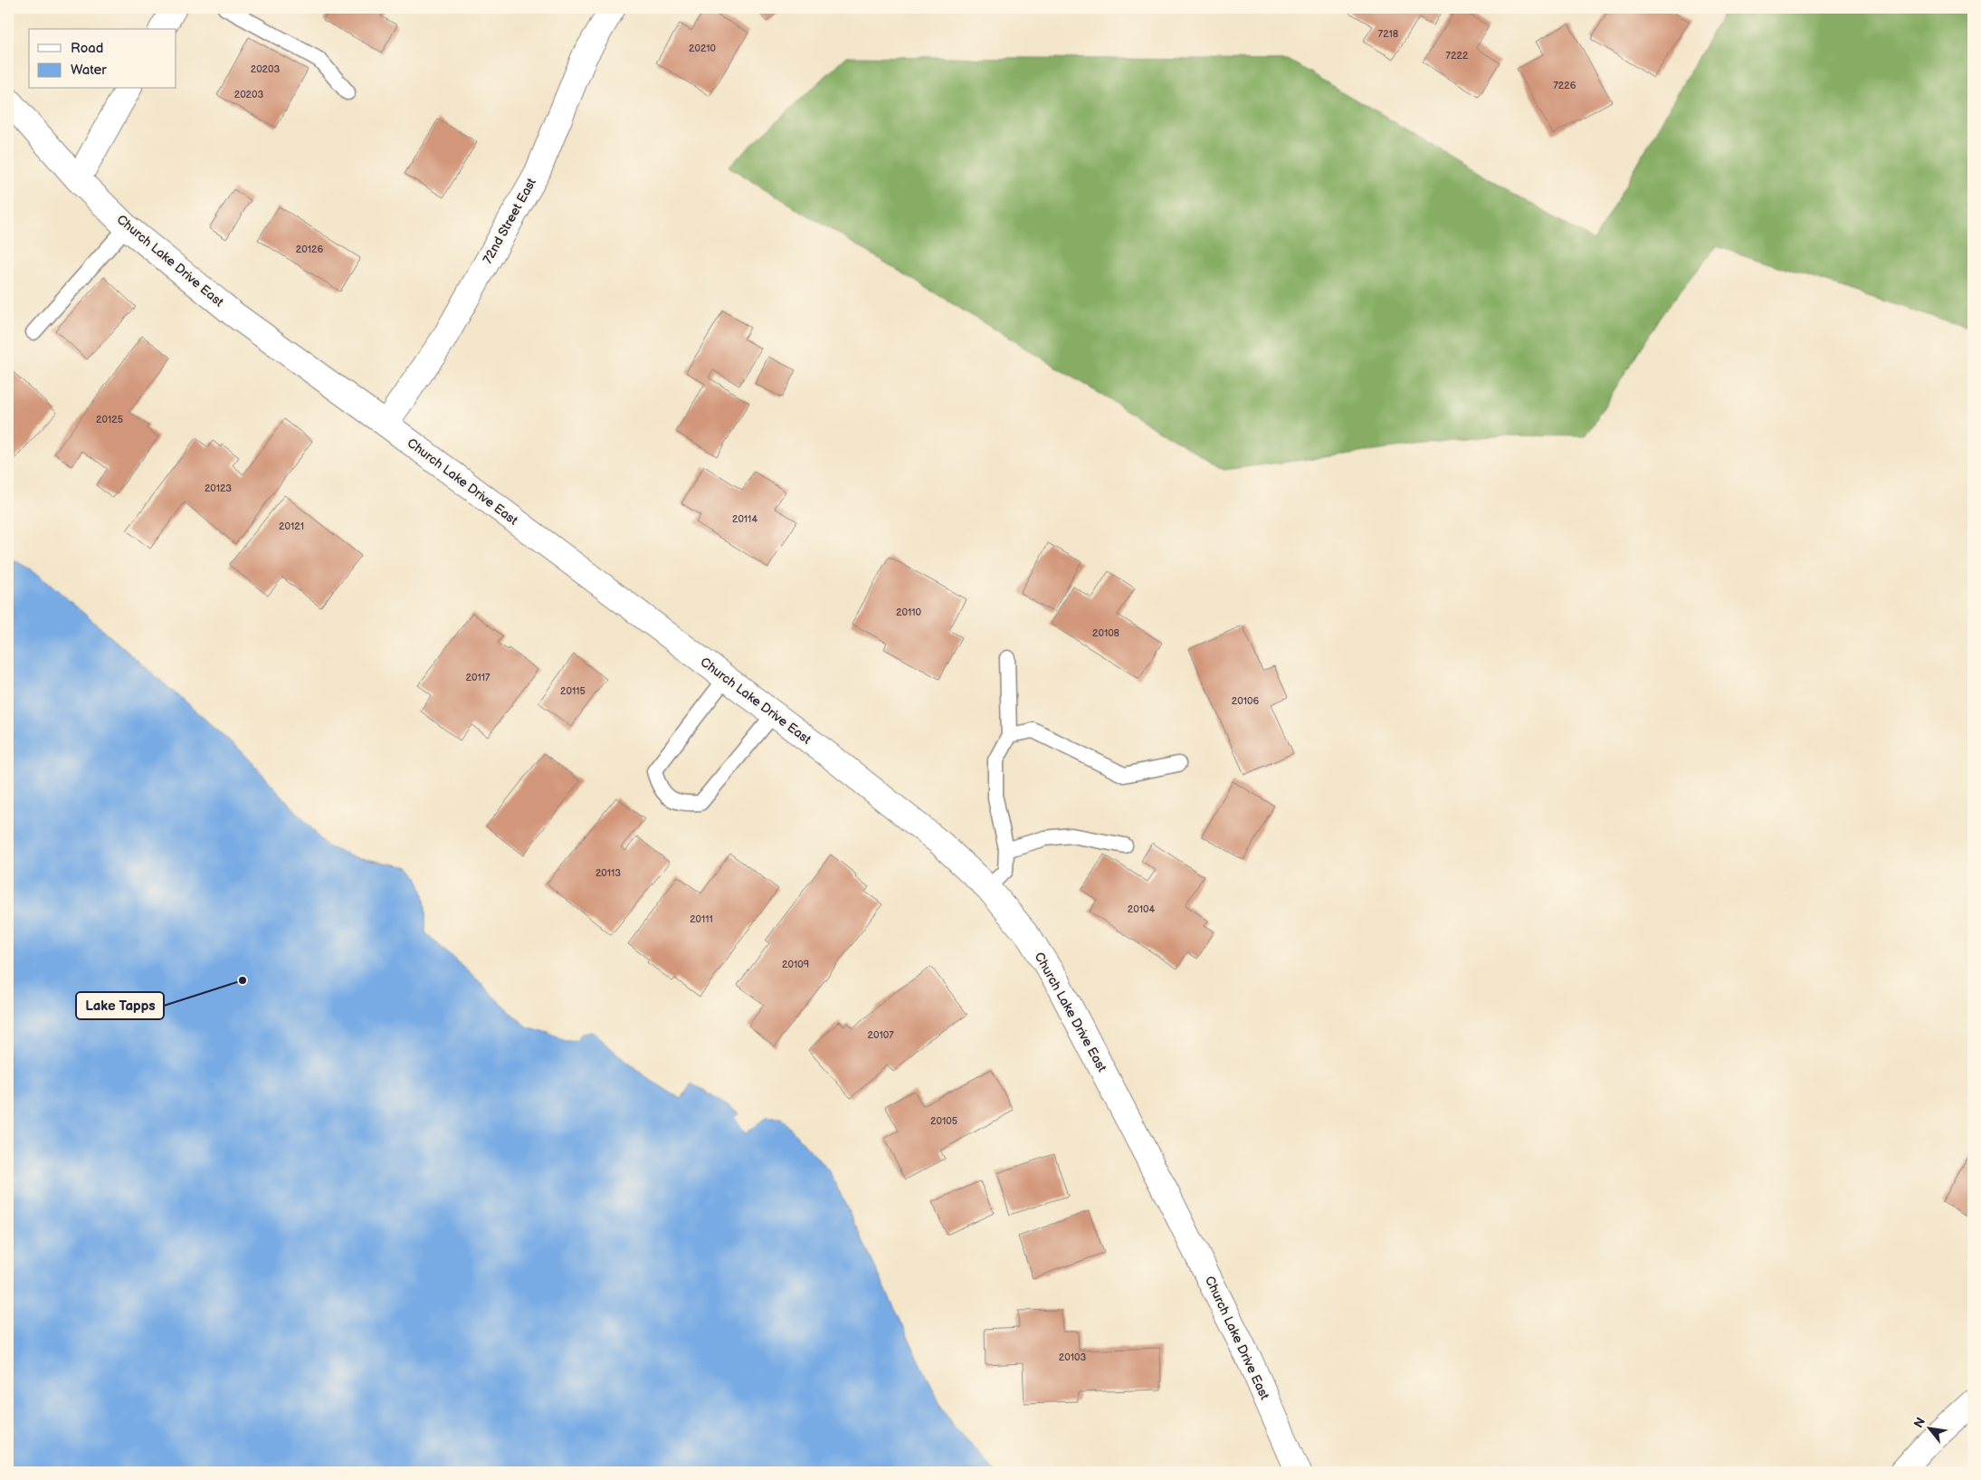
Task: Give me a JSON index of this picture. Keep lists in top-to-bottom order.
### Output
{
  "streets": {
    "street": ["72nd Street East", "Church Lake Drive East"]
  },
  "crossings": [
    ["72nd Street East", "Church Lake Drive East"]
  ],
  "places": ["Lake Tapps"],
  "house_numbers": [
    "7218",
    "20210",
    "7222",
    "20203",
    "7226",
    "20203",
    "20126",
    "20125",
    "20123",
    "20114",
    "20121",
    "20110",
    "20108",
    "20117",
    "20115",
    "20106",
    "20113",
    "20104",
    "20111",
    "20109",
    "20107",
    "20105",
    "20103"
  ],
  "legend": ["Road", "Water"],
  "north": "top left"
}
